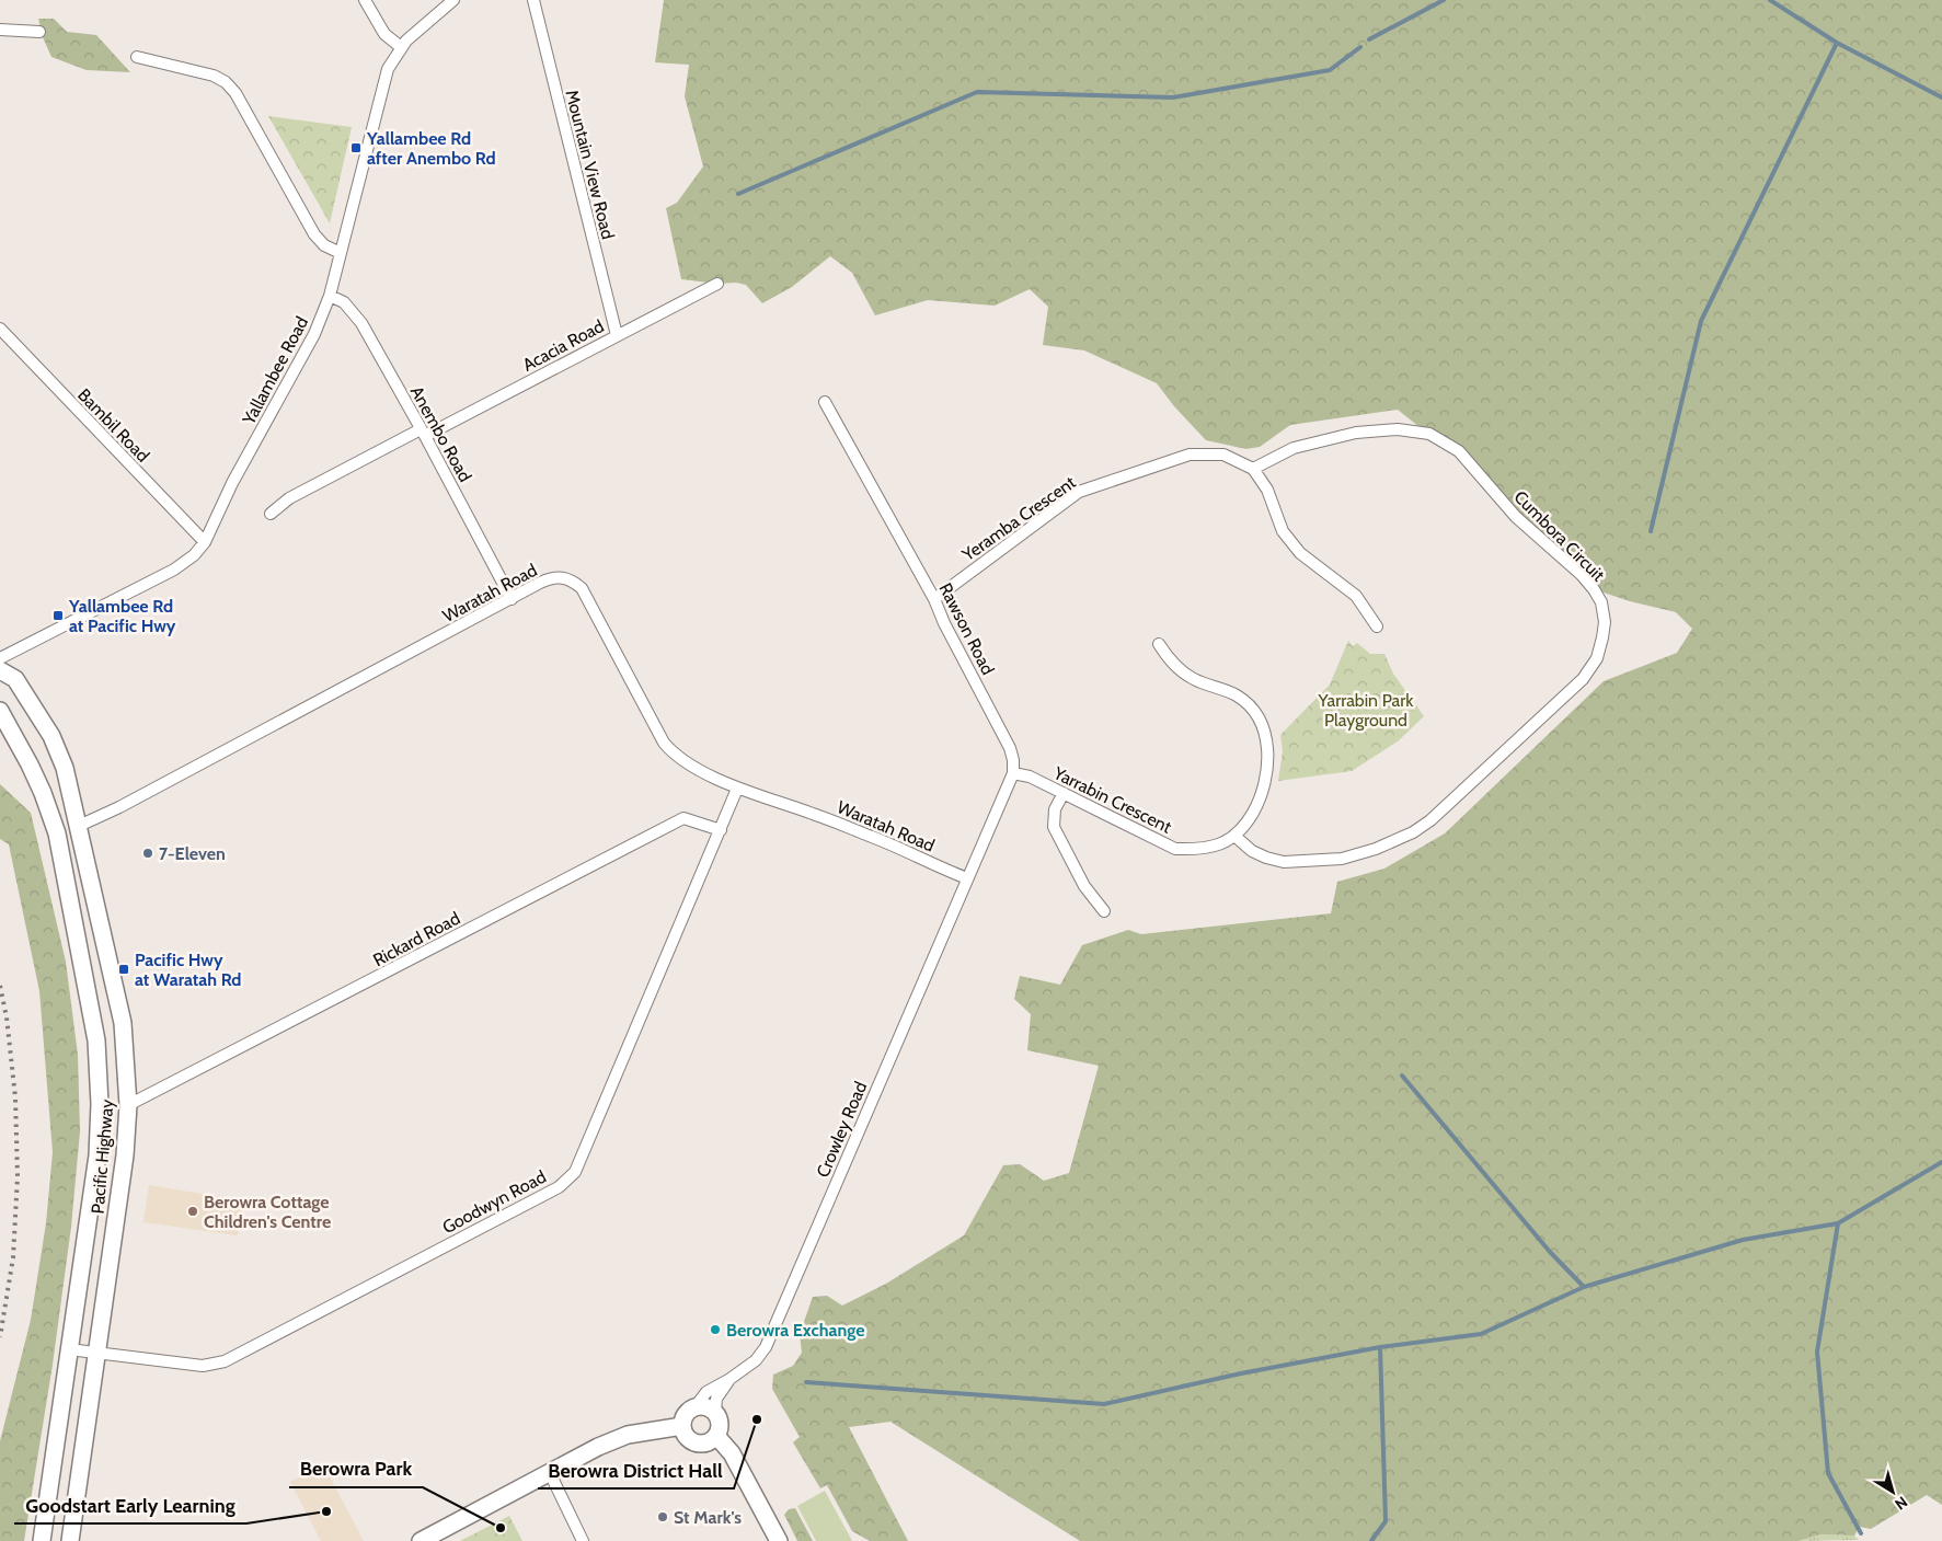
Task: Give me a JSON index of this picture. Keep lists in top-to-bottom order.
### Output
{
  "streets": {
    "main road": ["Pacific Highway"],
    "street": [
      "Mountain View Road",
      "Acacia Road",
      "Yallambee Road",
      "Bambil Road",
      "Anembo Road",
      "Yeramba Crescent",
      "Cumbora Circuit",
      "Waratah Road",
      "Rawson Road",
      "Yarrabin Crescent",
      "Rickard Road",
      "Crowley Road",
      "Goodwyn Road"
    ]
  },
  "crossings": [
    ["Mountain View Road", "Acacia Road"],
    ["Acacia Road", "Anembo Road"],
    ["Yallambee Road", "Bambil Road"],
    ["Yallambee Road", "Anembo Road"],
    ["Anembo Road", "Waratah Road"],
    ["Yeramba Crescent", "Cumbora Circuit"],
    ["Yeramba Crescent", "Rawson Road"],
    ["Cumbora Circuit", "Yarrabin Crescent"],
    ["Waratah Road", "Crowley Road"],
    ["Waratah Road", "Pacific Highway"],
    ["Waratah Road", "Goodwyn Road"],
    ["Rawson Road", "Yarrabin Crescent"],
    ["Rickard Road", "Pacific Highway"],
    ["Rickard Road", "Goodwyn Road"],
    ["Pacific Highway", "Goodwyn Road"]
  ],
  "parks": ["Yarrabin Park Playground"],
  "places": {
    "transit": ["Yallambee Rd after Anembo Rd", "Yallambee Rd at Pacific Hwy", "Pacific Hwy at Waratah Rd"],
    "other": [
      "7-Eleven",
      "Berowra Cottage Children's Centre",
      "Berowra Exchange",
      "Berowra District Hall",
      "Goodstart Early Learning",
      "St Mark's",
      "Berowra Park"
    ]
  },
  "north": "bottom right"
}
